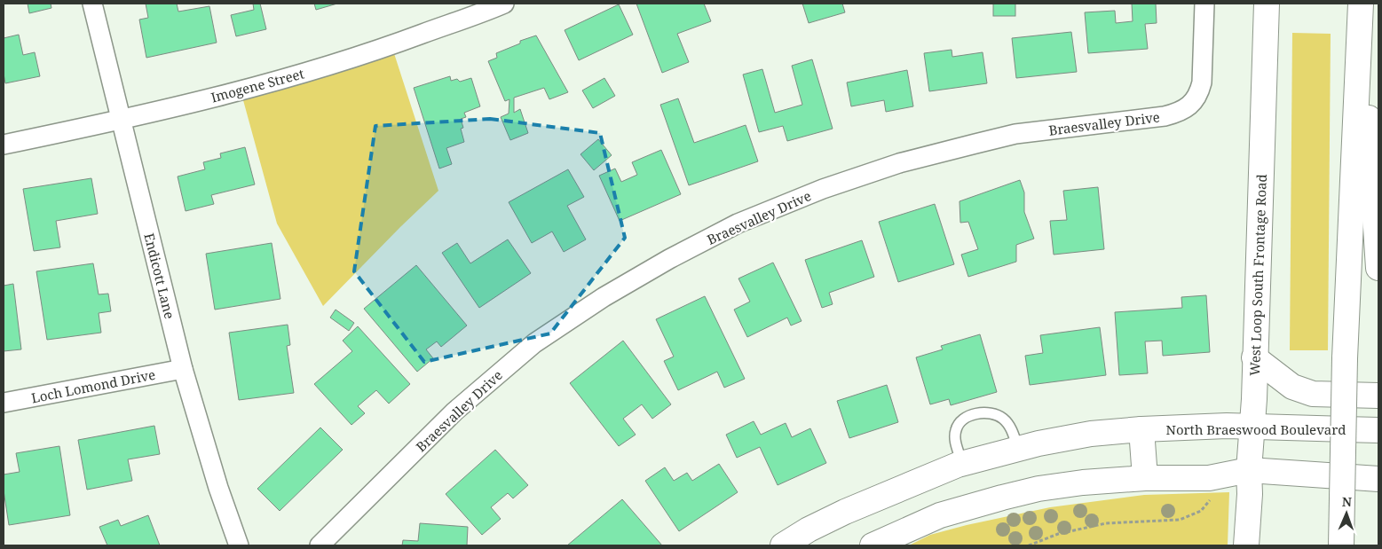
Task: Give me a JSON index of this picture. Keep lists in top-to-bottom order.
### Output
{
  "streets": {
    "main road": ["West Loop South Frontage Road", "North Braeswood Boulevard"],
    "street": [
      "Imogene Street",
      "Braesvalley Drive",
      "Endicott Lane",
      "Loch Lomond Drive"
    ]
  },
  "crossings": [
    ["Imogene Street", "Endicott Lane"],
    ["West Loop South Frontage Road", "North Braeswood Boulevard"],
    ["Endicott Lane", "Loch Lomond Drive"]
  ],
  "north": "top"
}
